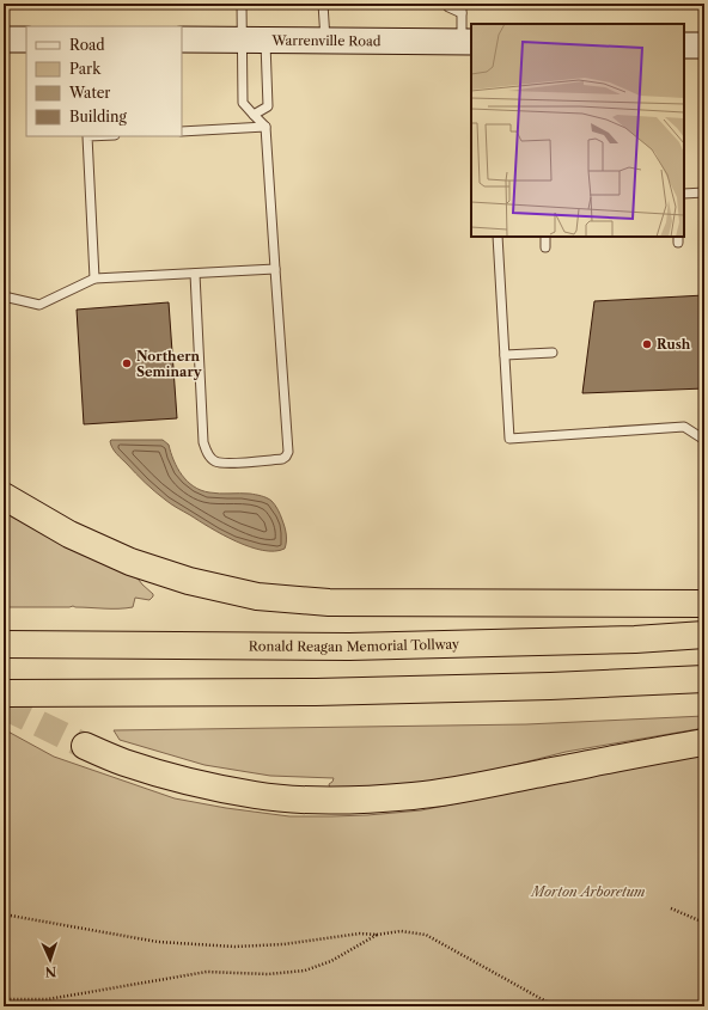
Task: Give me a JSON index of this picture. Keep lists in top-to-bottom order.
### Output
{
  "streets": {
    "highway": ["Ronald Reagan Memorial Tollway"],
    "main road": ["Warrenville Road"]
  },
  "parks": ["Morton Arboretum"],
  "places": ["Rush", "Northern Seminary"],
  "legend": [
    "Road",
    "Park",
    "Water",
    "Building"
  ],
  "north": "bottom"
}
